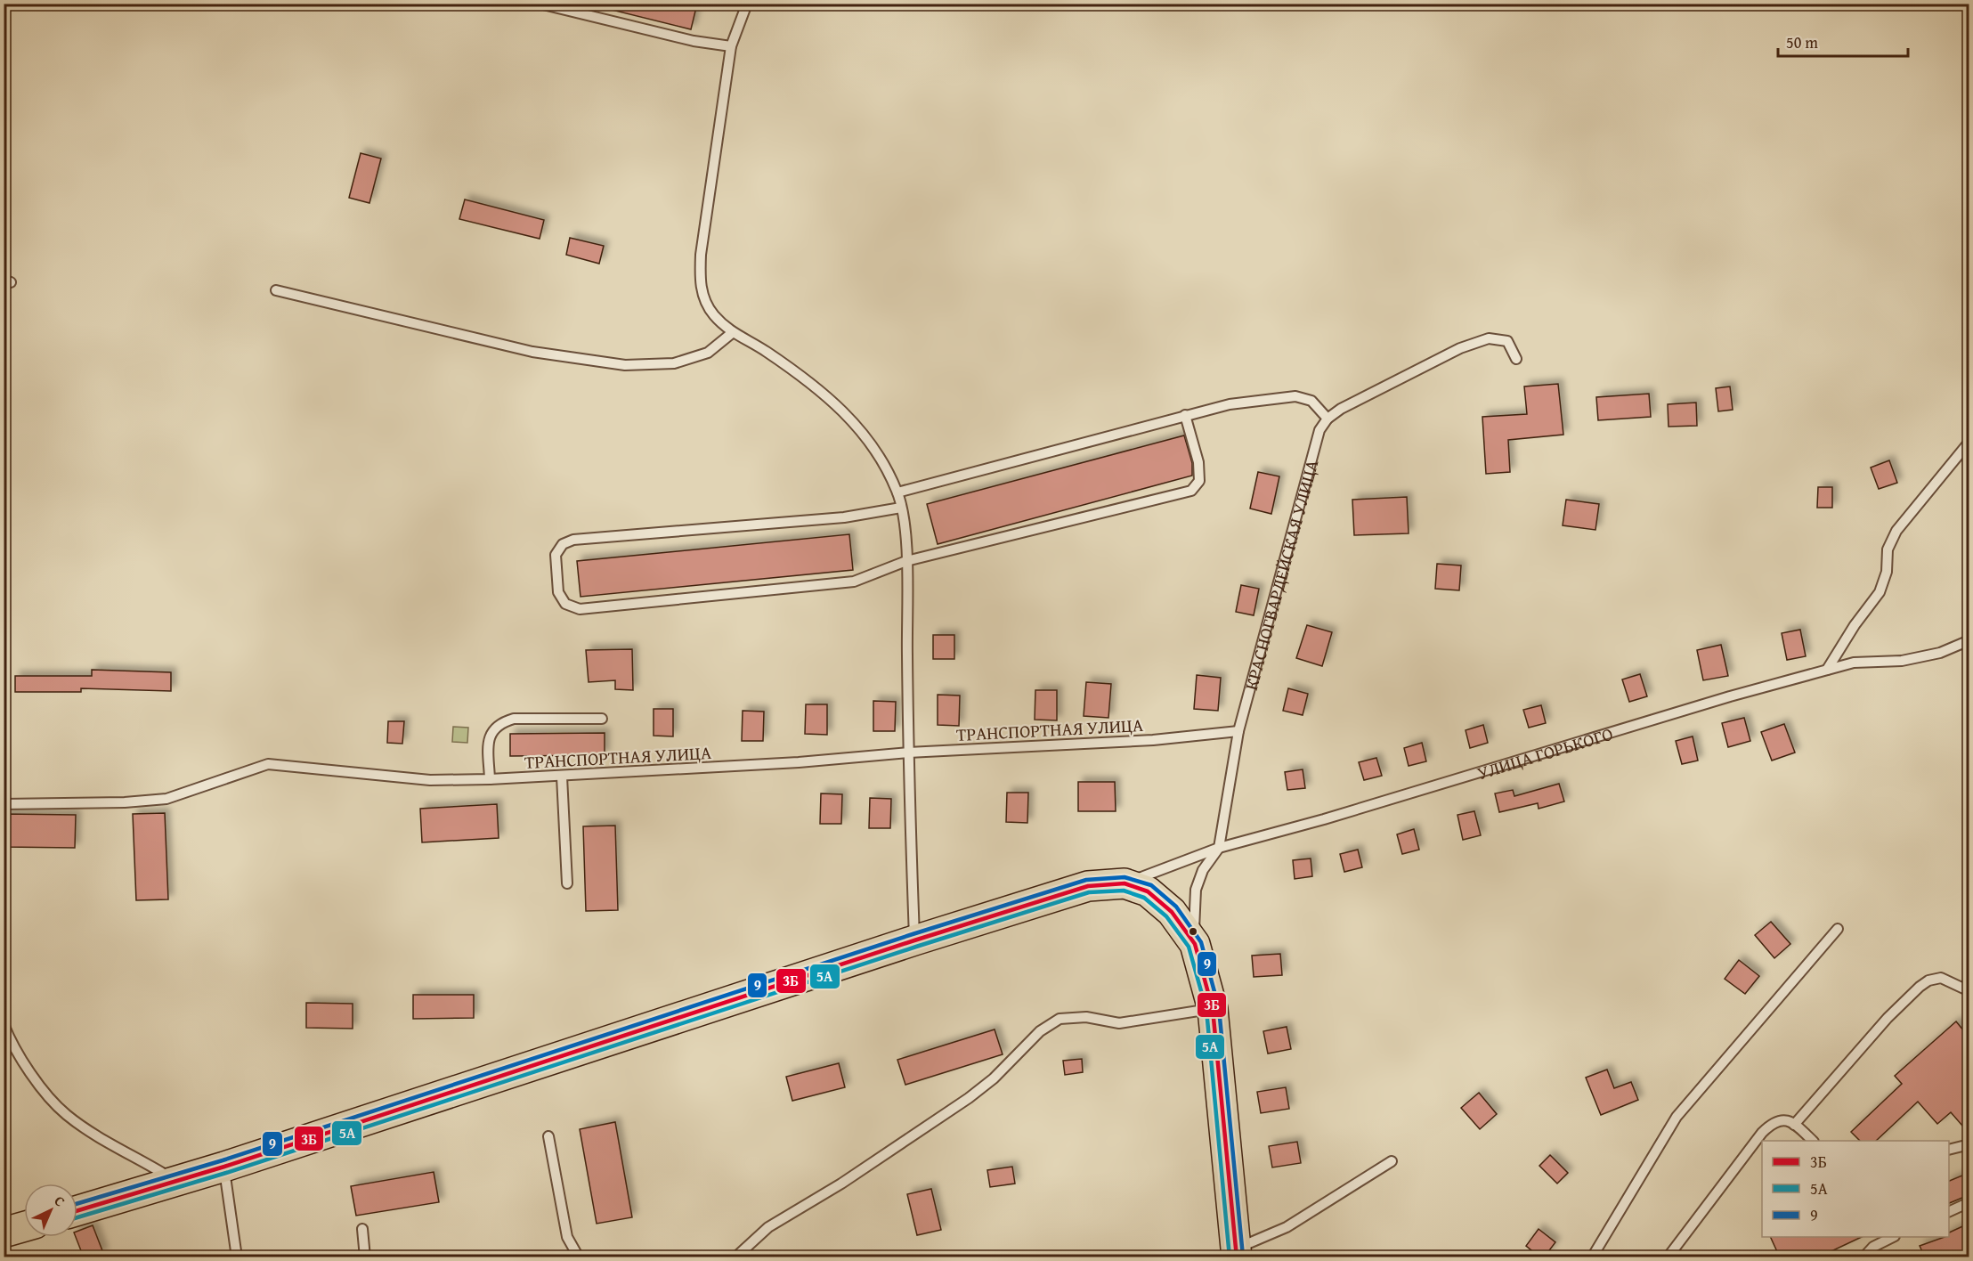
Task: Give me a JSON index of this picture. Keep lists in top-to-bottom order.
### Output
{
  "streets": {
    "main road": ["УЛИЦА ГОРЬКОГО"],
    "lane": ["КРАСНОГВАРДЕЙСКАЯ УЛИЦА", "ТРАНСПОРТНАЯ УЛИЦА"]
  },
  "crossings": [
    ["КРАСНОГВАРДЕЙСКАЯ УЛИЦА", "ТРАНСПОРТНАЯ УЛИЦА"],
    ["КРАСНОГВАРДЕЙСКАЯ УЛИЦА", "УЛИЦА ГОРЬКОГО"]
  ],
  "lines": ["transit line 9", "transit line 3Б", "transit line 5А"],
  "legend": ["3Б", "5А", "9"],
  "scale_bar": "50 m",
  "north": "top right"
}
